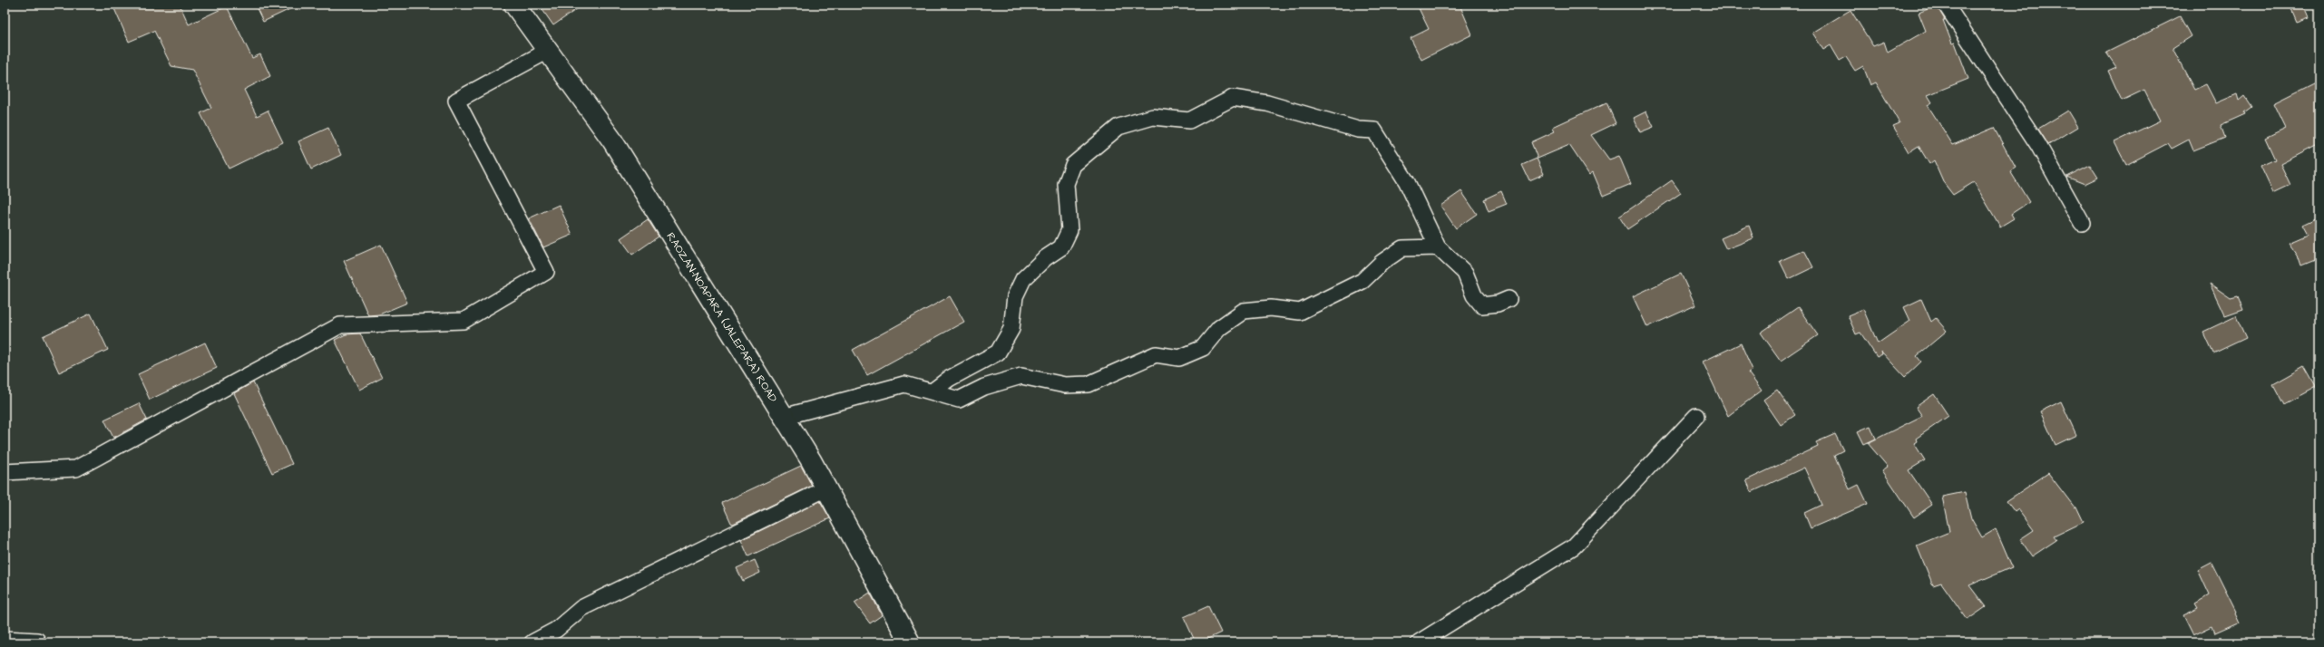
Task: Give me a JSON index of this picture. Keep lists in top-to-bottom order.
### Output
{
  "streets": {
    "main road": ["RAOZAN-NOAPARA (JALEPARA) ROAD"]
  }
}
